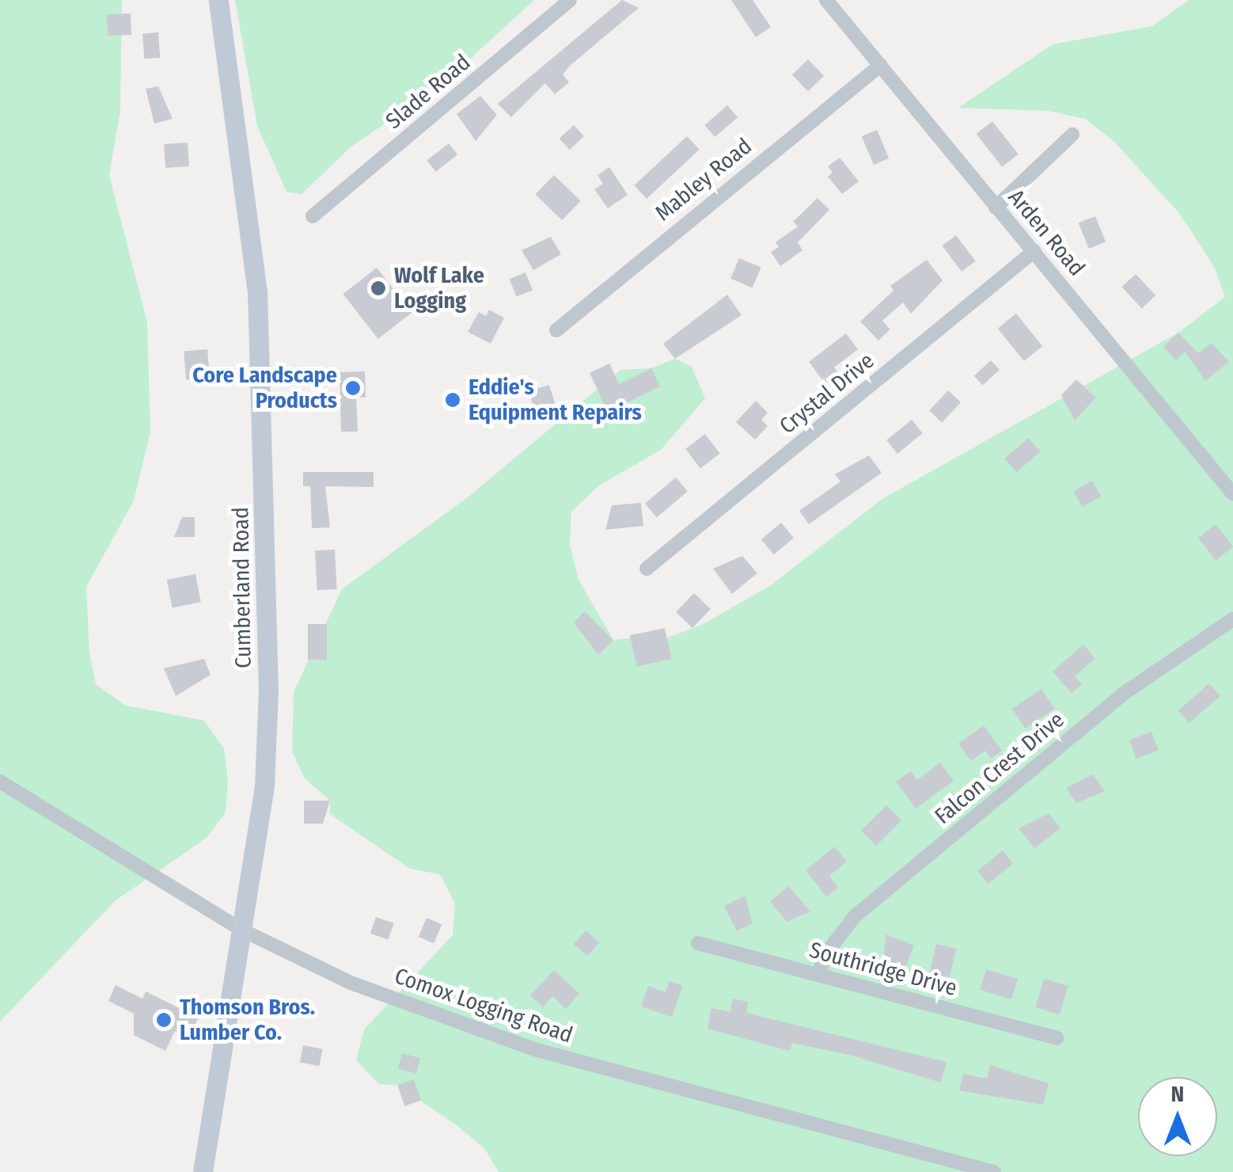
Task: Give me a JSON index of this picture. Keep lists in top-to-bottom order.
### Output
{
  "streets": {
    "street": [
      "Slade Road",
      "Mabley Road",
      "Arden Road",
      "Crystal Drive",
      "Cumberland Road",
      "Falcon Crest Drive",
      "Southridge Drive",
      "Comox Logging Road"
    ]
  },
  "crossings": [
    ["Mabley Road", "Arden Road"],
    ["Arden Road", "Crystal Drive"],
    ["Cumberland Road", "Comox Logging Road"],
    ["Falcon Crest Drive", "Southridge Drive"]
  ],
  "places": [
    "Wolf Lake Logging",
    "Core Landscape Products",
    "Eddie's Equipment Repairs",
    "Thomson Bros. Lumber Co."
  ],
  "north": "top"
}
